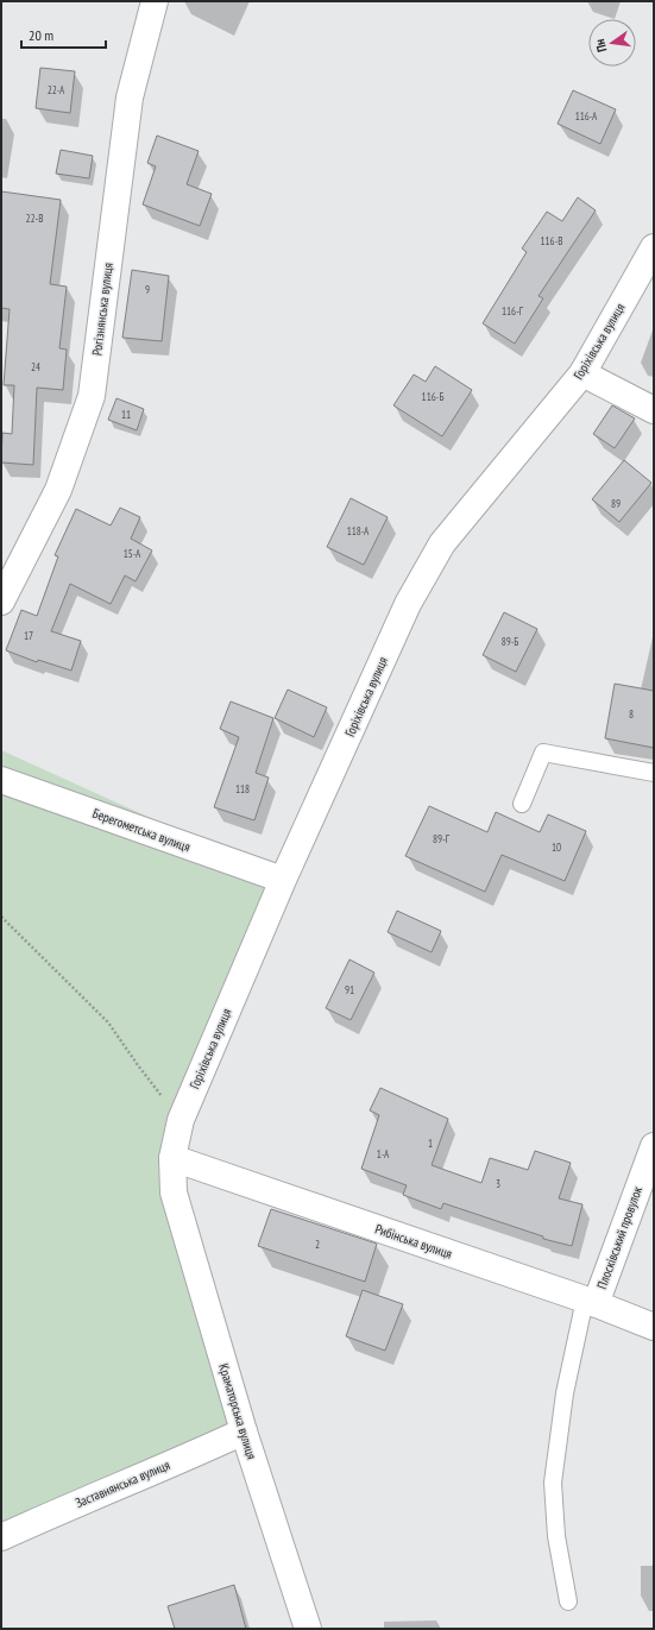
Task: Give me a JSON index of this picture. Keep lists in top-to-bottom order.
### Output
{
  "streets": {
    "street": [
      "Рогізнянська вулиця",
      "Горіхівська вулиця",
      "Берегометська вулиця",
      "Плосківський провулок",
      "Рибінська вулиця",
      "Краматорська вулиця",
      "Заставнянська вулиця"
    ]
  },
  "crossings": [
    ["Горіхівська вулиця", "Берегометська вулиця"],
    ["Горіхівська вулиця", "Рибінська вулиця"],
    ["Горіхівська вулиця", "Краматорська вулиця"],
    ["Плосківський провулок", "Рибінська вулиця"],
    ["Краматорська вулиця", "Заставнянська вулиця"]
  ],
  "house_numbers": [
    "22-А",
    "116-А",
    "22-В",
    "116-В",
    "9",
    "116-Г",
    "24",
    "116-Б",
    "11",
    "89",
    "118-А",
    "15-А",
    "17",
    "89-Б",
    "8",
    "118",
    "89-Г",
    "10",
    "91",
    "1",
    "1-А",
    "3",
    "2"
  ],
  "scale_bar": "20 m",
  "north": "left"
}
